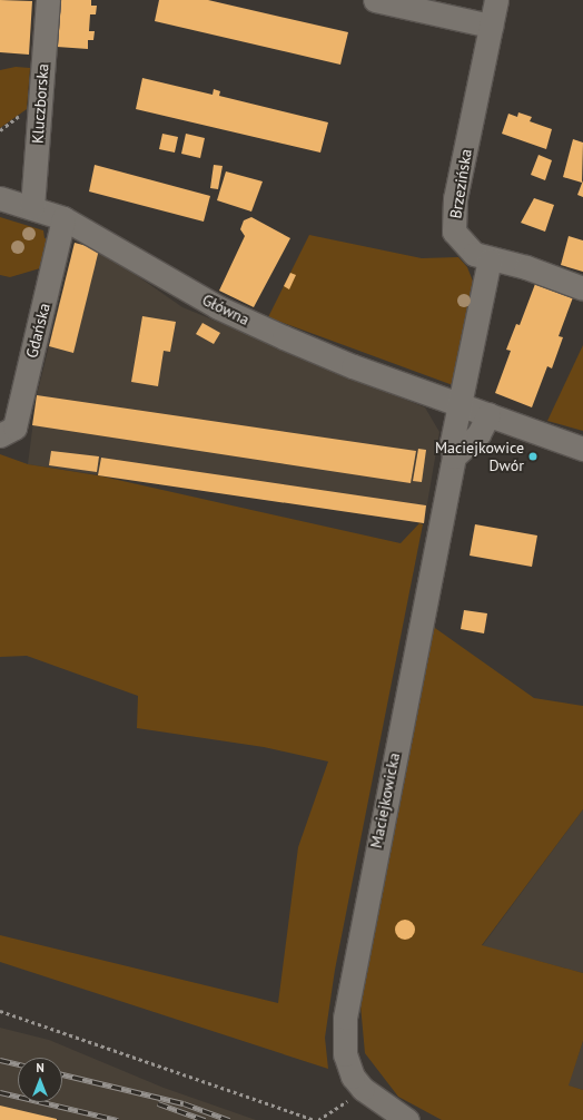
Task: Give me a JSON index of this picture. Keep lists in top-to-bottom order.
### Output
{
  "streets": {
    "street": [
      "Kluczborska",
      "Brzezińska",
      "Główna",
      "Gdańska",
      "Maciejkowicka"
    ]
  },
  "crossings": [
    ["Kluczborska", "Główna"],
    ["Główna", "Gdańska"],
    ["Główna", "Maciejkowicka"]
  ],
  "places": ["Maciejkowice Dwór"],
  "north": "top"
}
